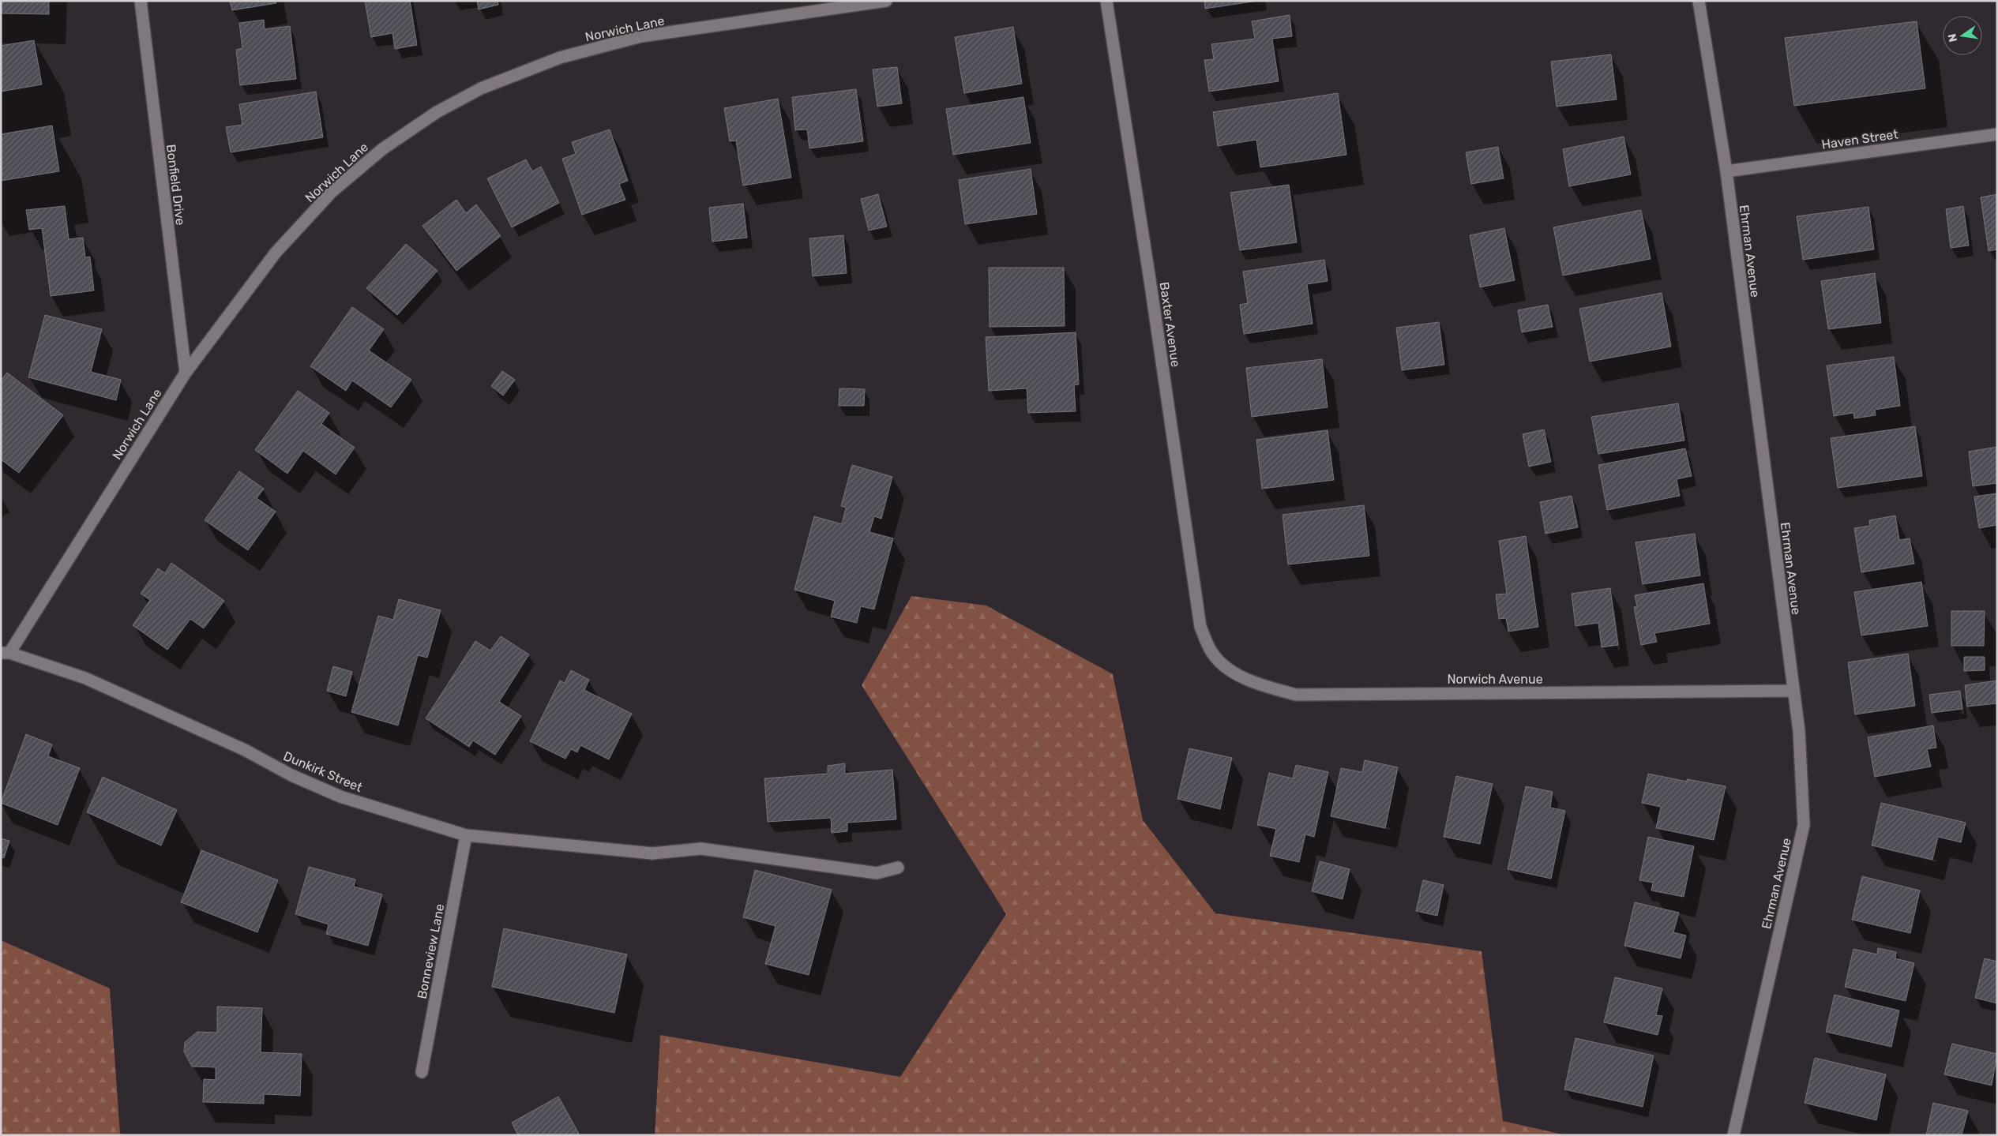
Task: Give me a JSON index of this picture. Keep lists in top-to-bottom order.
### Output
{
  "streets": {
    "street": [
      "Norwich Lane",
      "Haven Street",
      "Bonfield Drive",
      "Ehrman Avenue",
      "Baxter Avenue",
      "Norwich Avenue",
      "Dunkirk Street",
      "Bonneview Lane"
    ]
  },
  "crossings": [
    ["Norwich Lane", "Bonfield Drive"],
    ["Norwich Lane", "Dunkirk Street"],
    ["Haven Street", "Ehrman Avenue"],
    ["Ehrman Avenue", "Norwich Avenue"],
    ["Baxter Avenue", "Norwich Avenue"],
    ["Dunkirk Street", "Bonneview Lane"]
  ],
  "north": "left"
}
